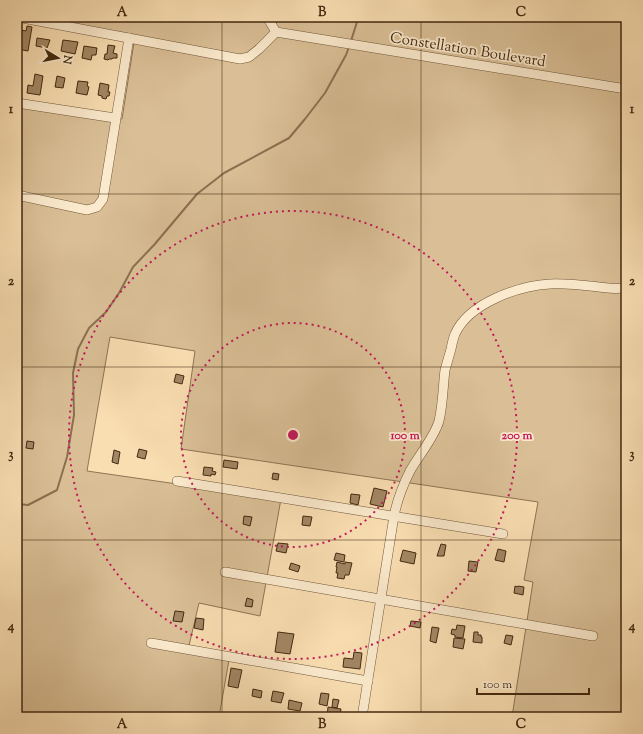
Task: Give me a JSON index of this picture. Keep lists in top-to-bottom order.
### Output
{
  "streets": {
    "street": ["Constellation Boulevard"]
  },
  "scale_bar": "100 m",
  "north": "right",
  "grid": {
    "columns": ["A", "B", "C"],
    "rows": [
      "1",
      "2",
      "3",
      "4"
    ]
  },
  "rings": ["100 m", "200 m"]
}
